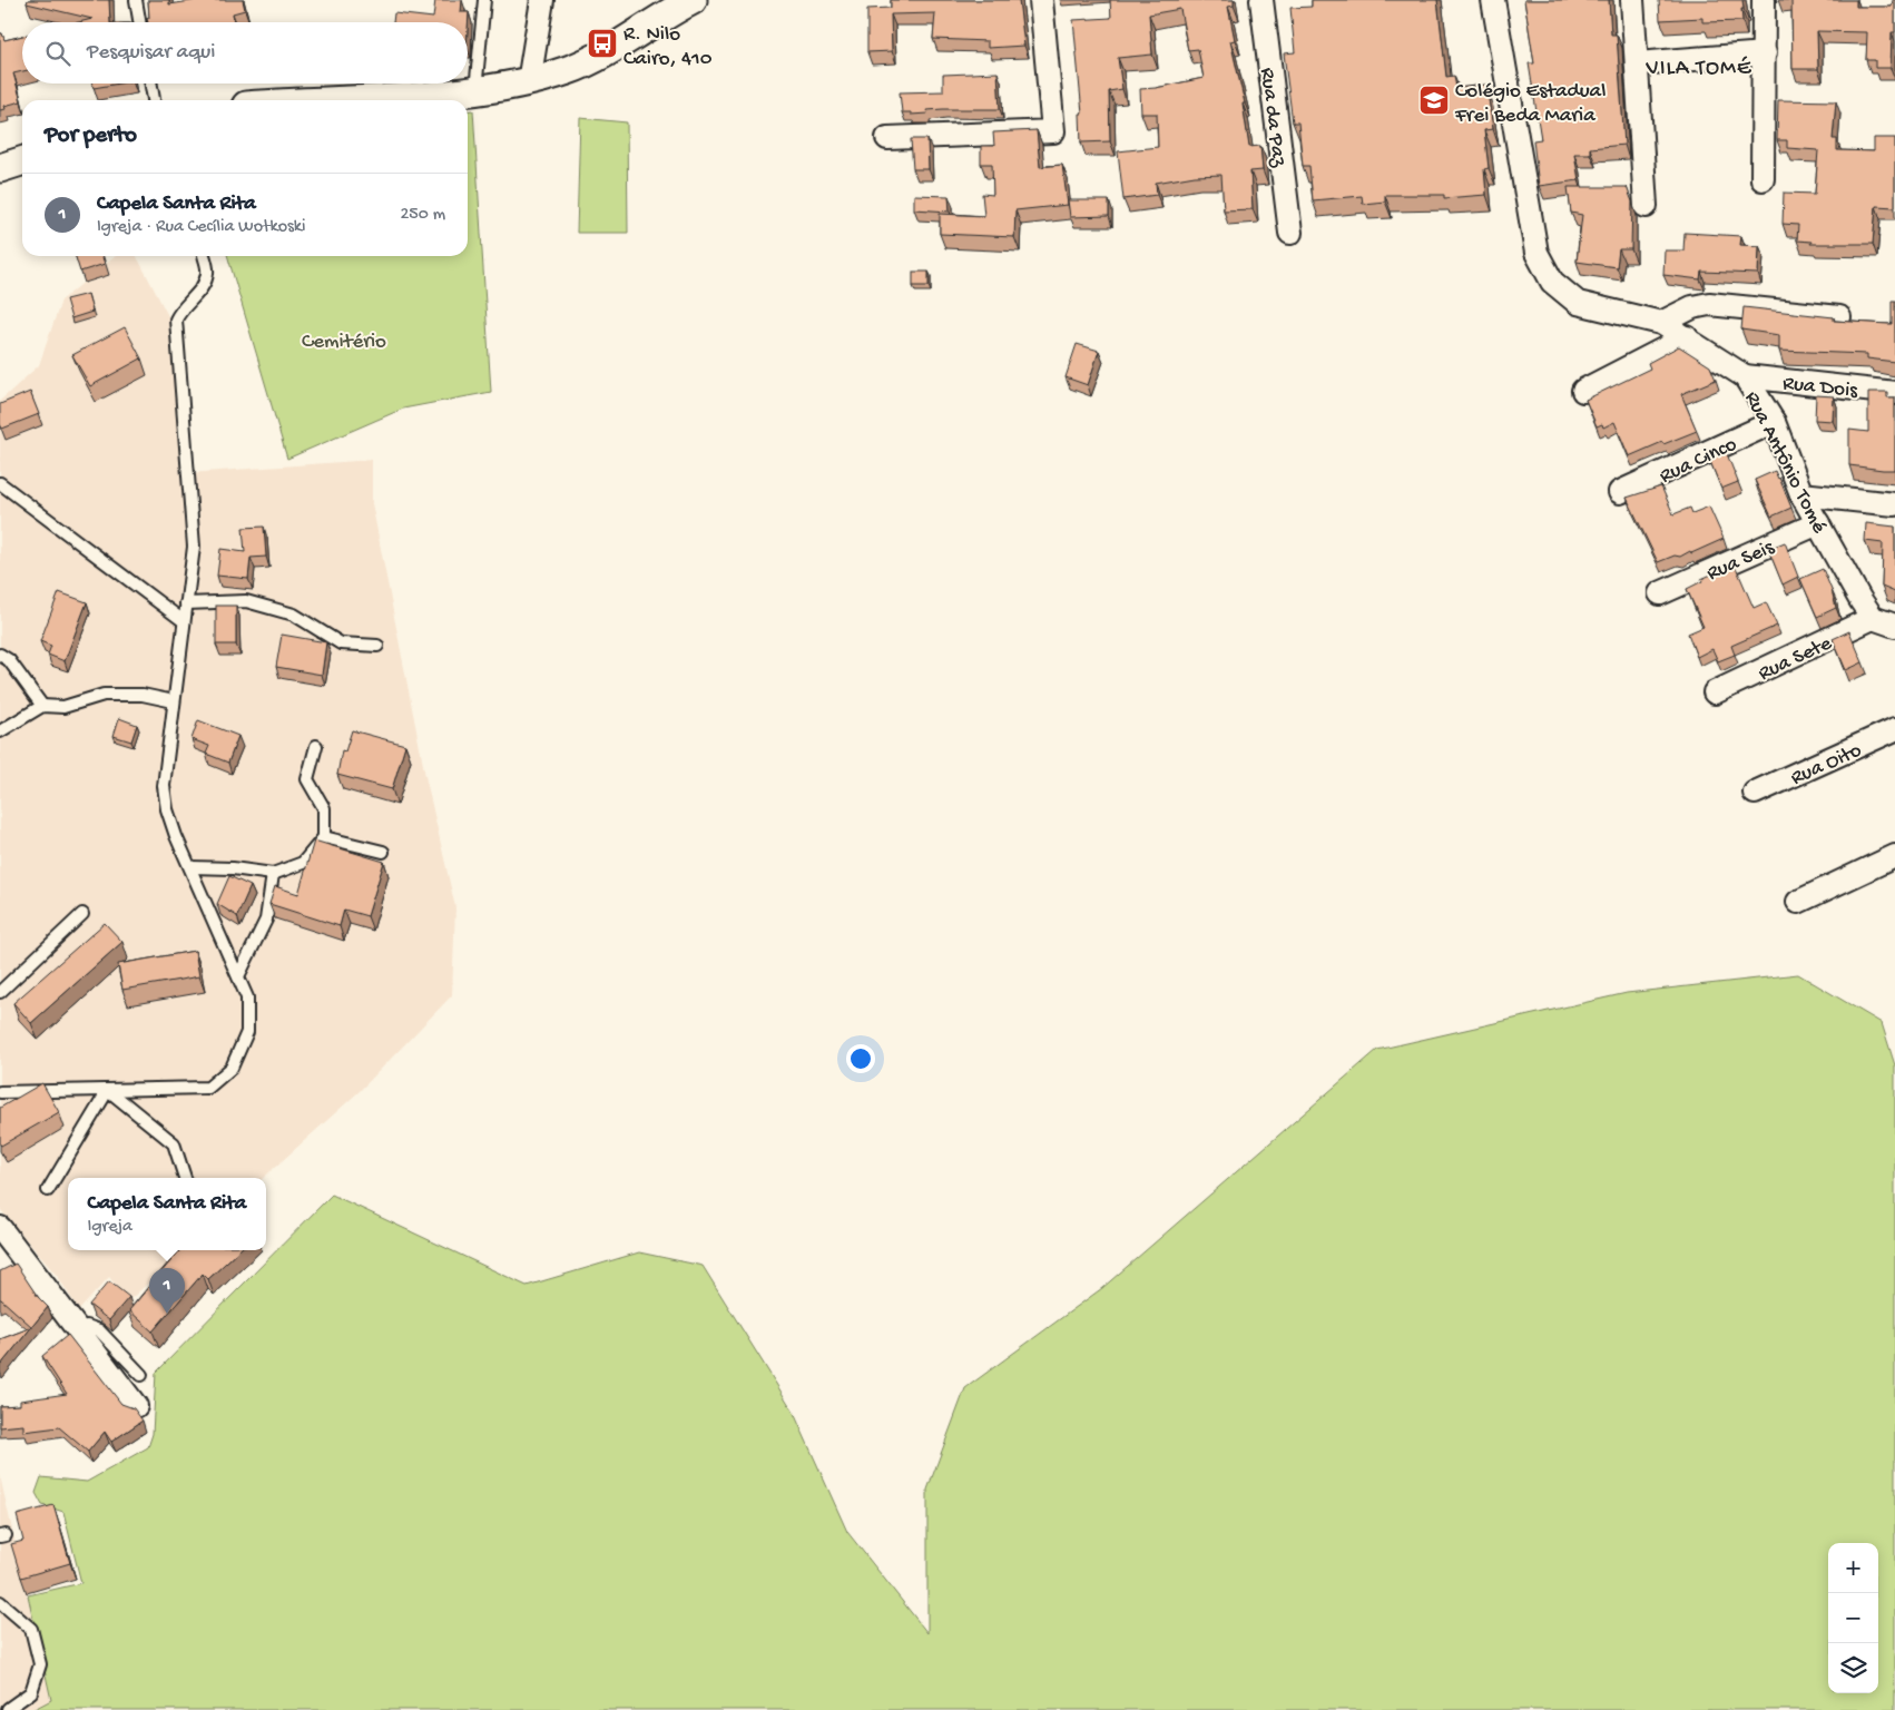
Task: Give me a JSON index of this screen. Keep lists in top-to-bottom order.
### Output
{
  "streets": {
    "street": [
      "Rua da Paz",
      "Rua Dois",
      "Rua Cinco",
      "Rua Antônio Tomé",
      "Rua Seis",
      "Rua Sete",
      "Rua Oito"
    ]
  },
  "crossings": [
    ["Rua Dois", "Rua Antônio Tomé"],
    ["Rua Cinco", "Rua Antônio Tomé"],
    ["Rua Antônio Tomé", "Rua Seis"],
    ["Rua Antônio Tomé", "Rua Sete"]
  ],
  "districts": ["VILA TOMÉ"],
  "parks": ["Cemitério"],
  "places": {
    "bus stop": ["R. Nilo Cairo, 410"],
    "school or university": ["Colégio Estadual Frei Beda Maria"]
  },
  "page": {
    "search": "Pesquisar aqui",
    "heading": "Por perto",
    "list": [
      {
        "mark": "1",
        "name": "Capela Santa Rita",
        "note": "Igreja · Rua Cecília Wotkoski",
        "value": "250 m"
      }
    ],
    "popup": ["Capela Santa Rita", "Igreja"],
    "pins": "1",
    "map_buttons": ["+", "−"]
  }
}
